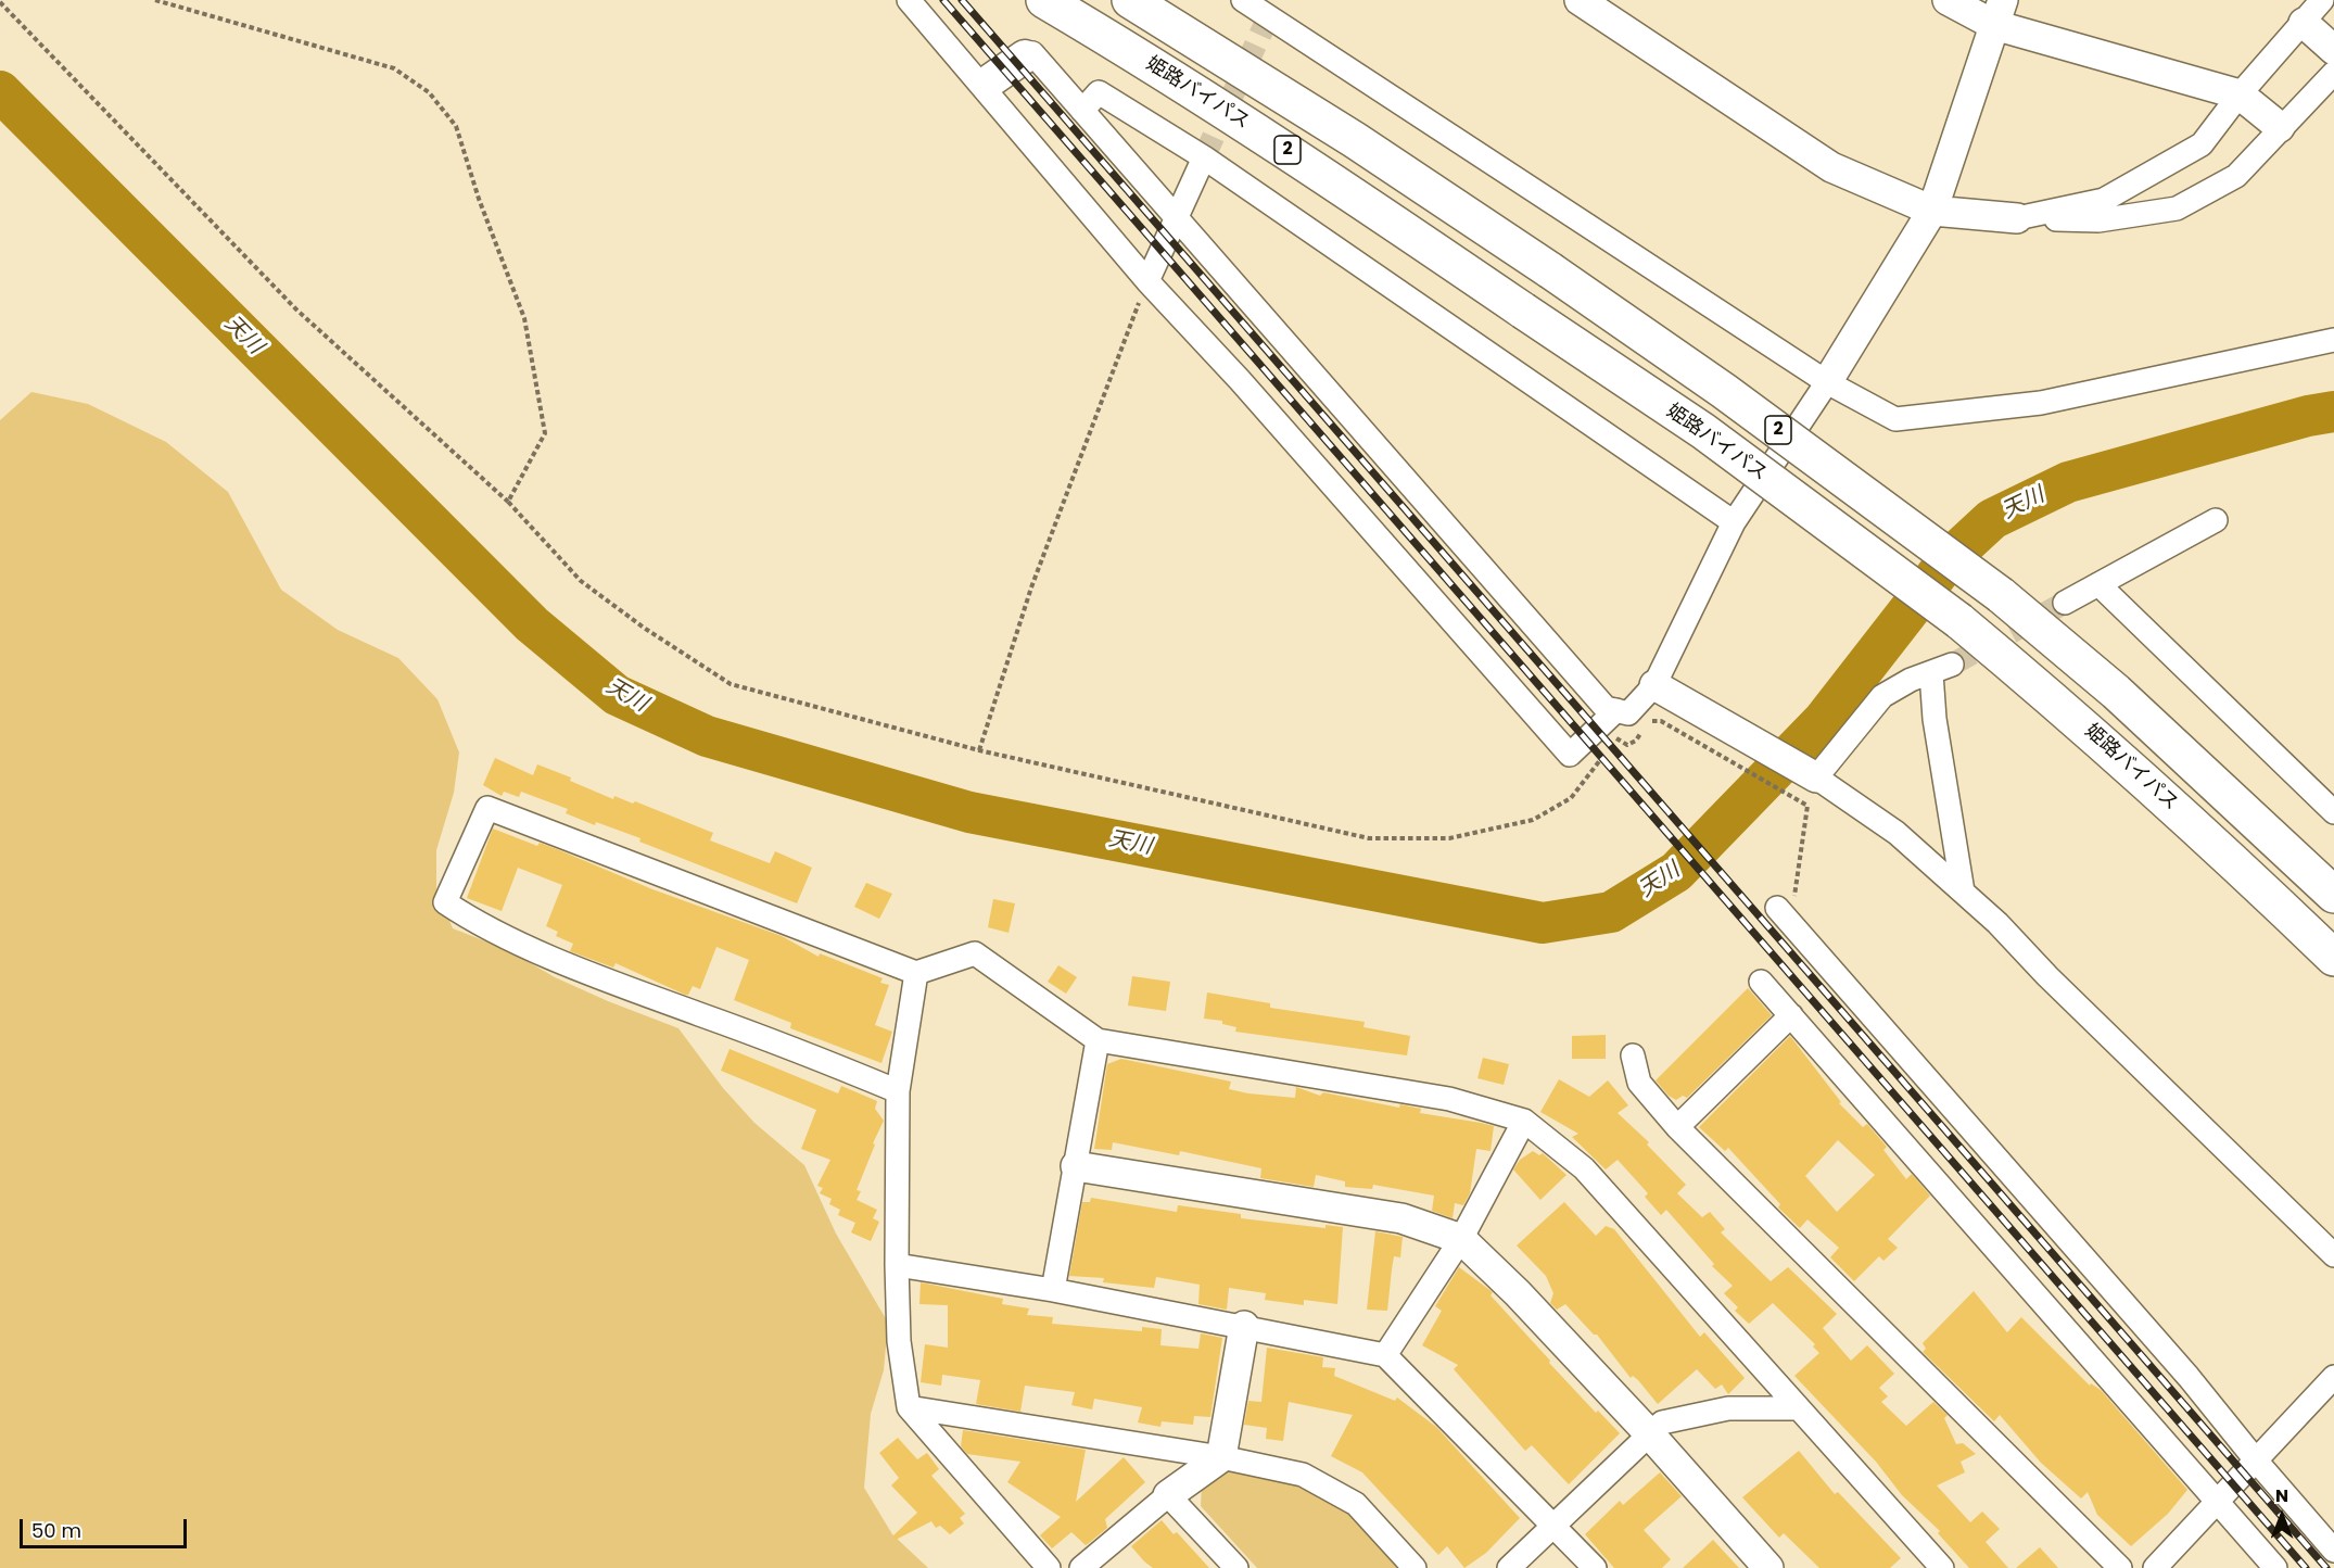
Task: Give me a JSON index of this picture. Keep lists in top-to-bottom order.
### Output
{
  "streets": {
    "highway": ["姫路バイパス", "2"]
  },
  "water": ["天川"],
  "scale_bar": "50 m",
  "north": "top"
}
